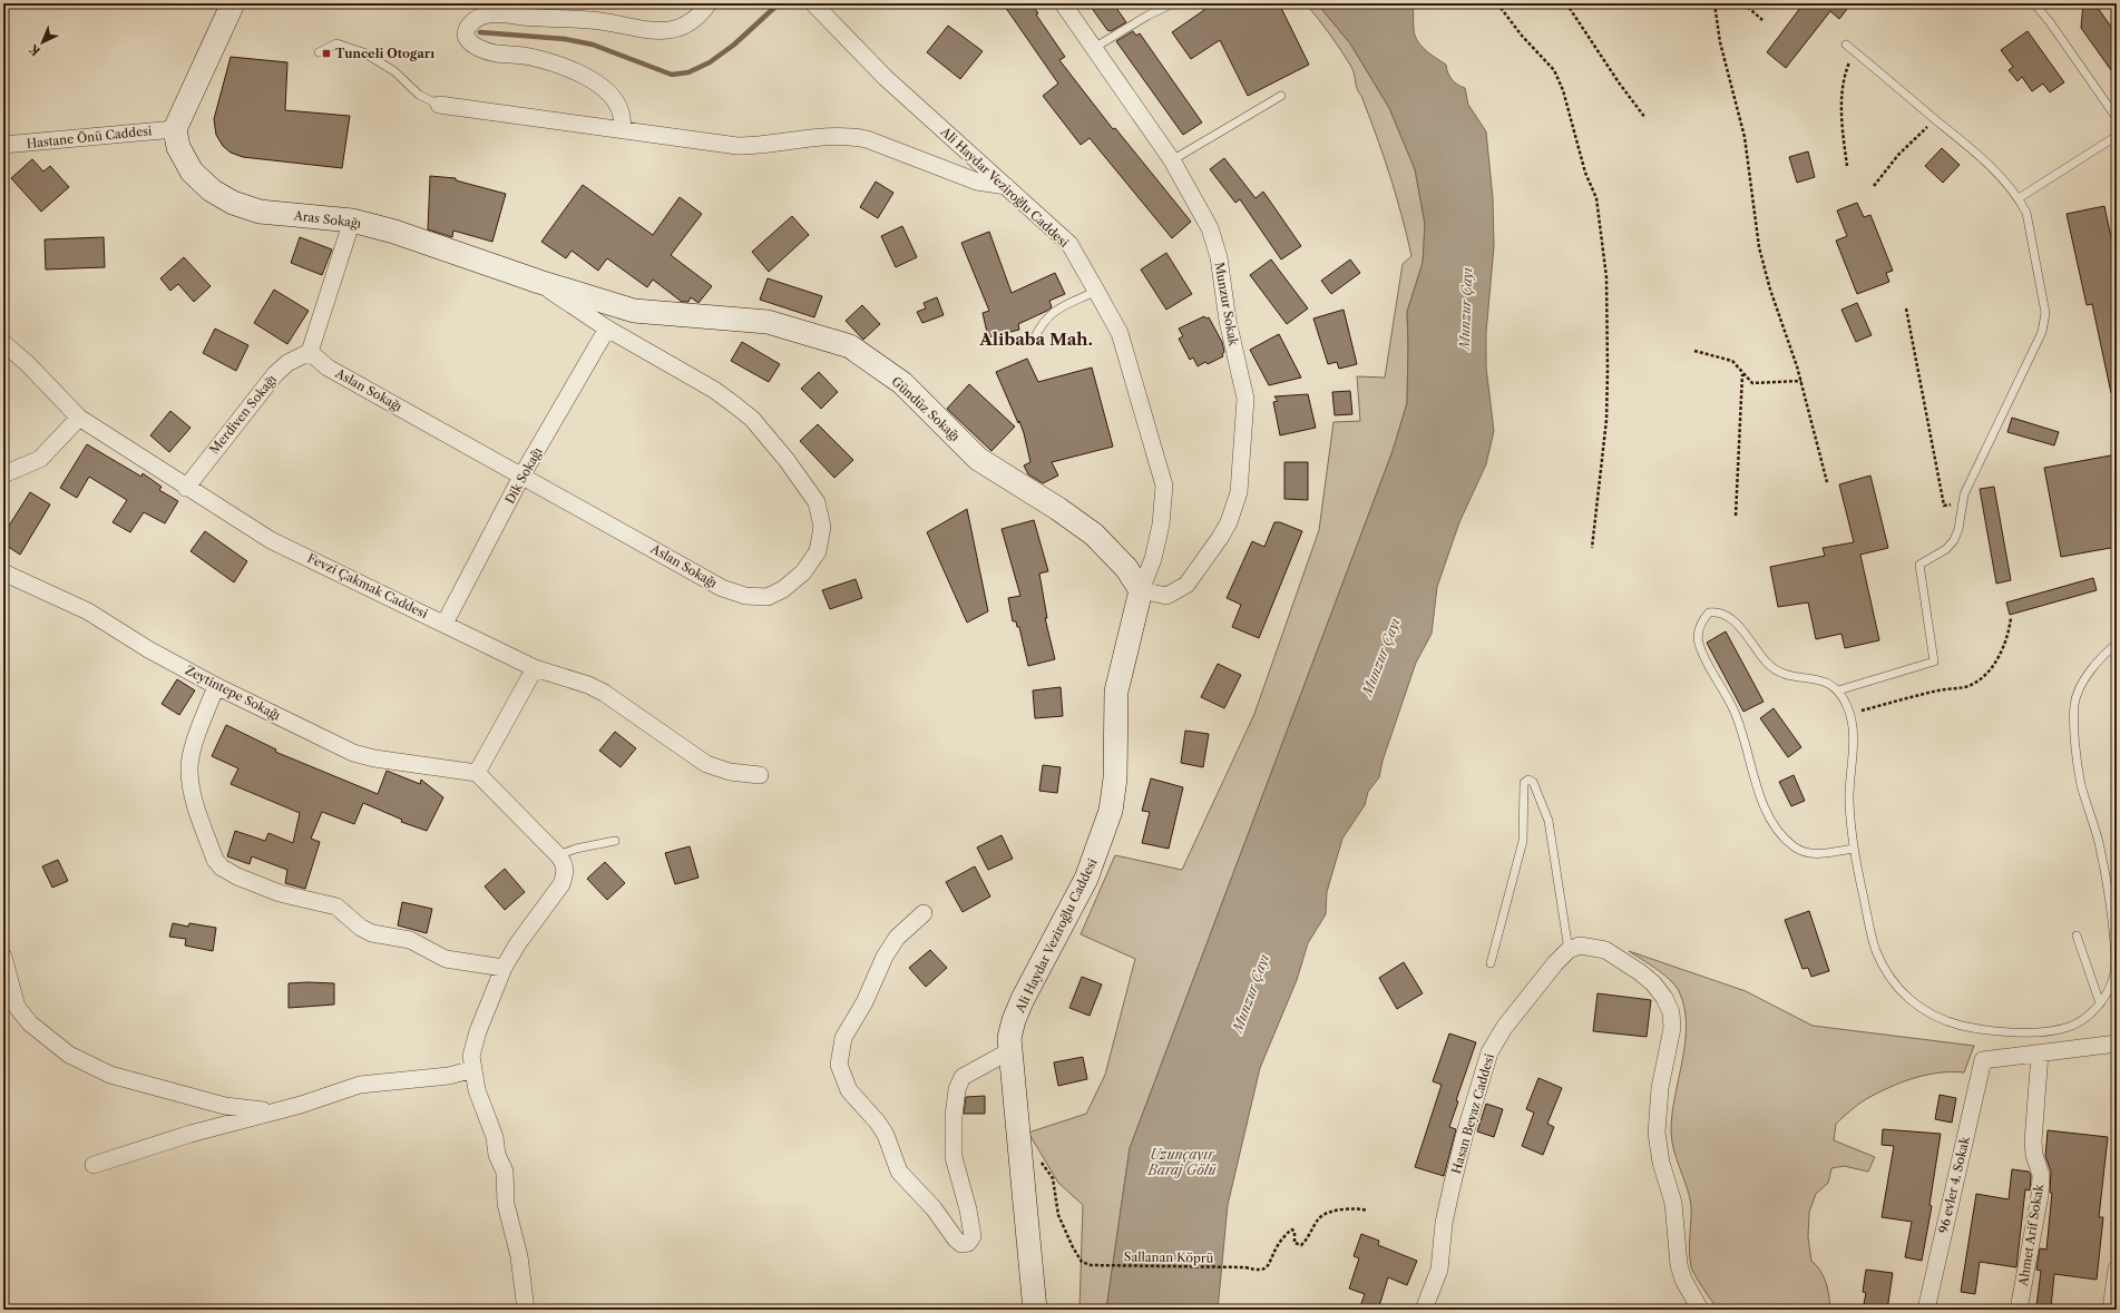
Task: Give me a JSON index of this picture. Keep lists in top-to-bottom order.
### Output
{
  "streets": {
    "main road": ["Ali Haydar Veziroğlu Caddesi", "Aras Sokağı", "Gündüz Sokağı"],
    "street": [
      "Hastane Önü Caddesi",
      "Munzur Sokak",
      "Aslan Sokağı",
      "Merdiven Sokağı",
      "Dik Sokağı",
      "Fevzi Çakmak Caddesi",
      "Zeytintepe Sokağı",
      "Hasan Beyaz Caddesi",
      "96 evler 4. Sokak",
      "Ahmet Arif Sokak"
    ],
    "path": ["Sallanan Köprü"]
  },
  "crossings": [
    ["Hastane Önü Caddesi", "Aras Sokağı"],
    ["Ali Haydar Veziroğlu Caddesi", "Munzur Sokak"],
    ["Ali Haydar Veziroğlu Caddesi", "Gündüz Sokağı"],
    ["Aras Sokağı", "Aslan Sokağı"],
    ["Aras Sokağı", "Gündüz Sokağı"],
    ["Munzur Sokak", "Gündüz Sokağı"],
    ["Aslan Sokağı", "Gündüz Sokağı"],
    ["Aslan Sokağı", "Merdiven Sokağı"],
    ["Aslan Sokağı", "Dik Sokağı"],
    ["Merdiven Sokağı", "Fevzi Çakmak Caddesi"],
    ["Dik Sokağı", "Fevzi Çakmak Caddesi"],
    ["96 evler 4. Sokak", "Ahmet Arif Sokak"]
  ],
  "districts": ["Alibaba Mah."],
  "water": ["Munzur Çayı", "Uzunçayır Baraj Gölü"],
  "places": {
    "transit": ["Tunceli Otogarı"]
  },
  "north": "bottom left"
}
